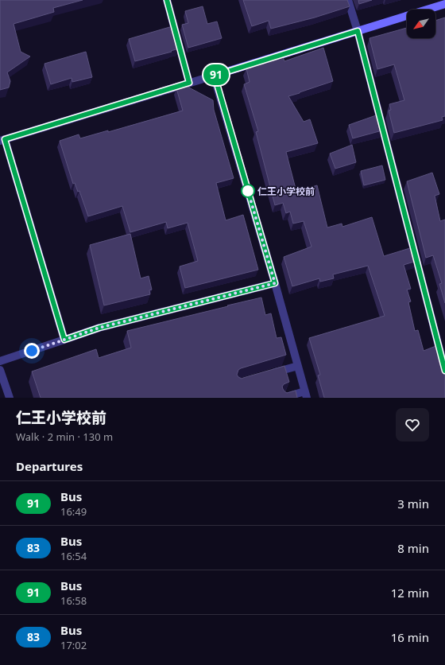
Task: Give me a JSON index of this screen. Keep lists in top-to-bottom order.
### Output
{
  "places": ["仁王小学校前"],
  "lines": ["bus line 91"],
  "north": "bottom left",
  "page": {
    "on_map": "91",
    "heading": [
      ["仁王小学校前", "Walk · 2 min · 130 m"],
      "Departures"
    ],
    "list": [
      {
        "mark": "91",
        "name": "Bus",
        "note": "16:49",
        "value": "3 min"
      },
      {
        "mark": "83",
        "name": "Bus",
        "note": "16:54",
        "value": "8 min"
      },
      {
        "mark": "91",
        "name": "Bus",
        "note": "16:58",
        "value": "12 min"
      },
      {
        "mark": "83",
        "name": "Bus",
        "note": "17:02",
        "value": "16 min"
      }
    ]
  }
}
